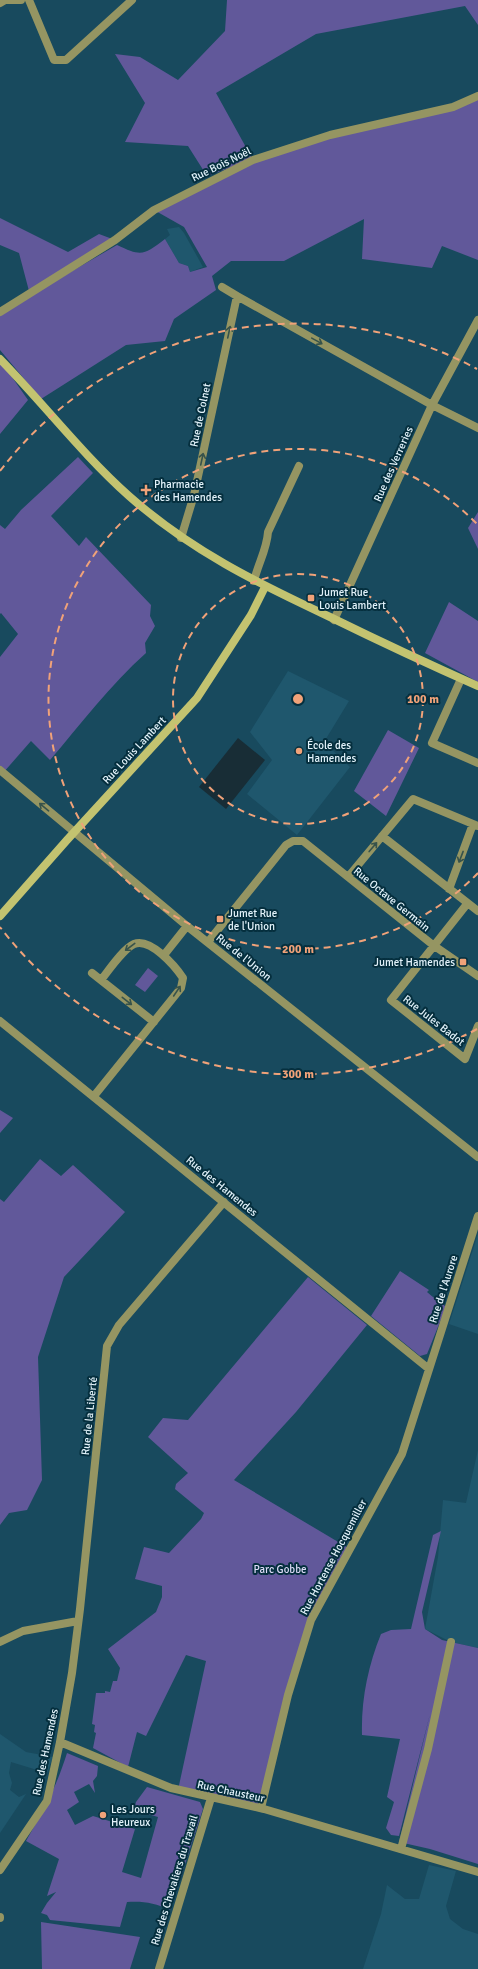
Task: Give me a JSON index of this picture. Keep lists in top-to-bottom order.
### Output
{
  "streets": {
    "main road": ["Rue Louis Lambert"],
    "street": [
      "Rue Bois Noël",
      "Rue de Colnet",
      "Rue des Verreries",
      "Rue Octave Germain",
      "Rue de l'Union",
      "Rue Jules Badot",
      "Rue des Hamendes",
      "Rue de l'Aurore",
      "Rue de la Liberté",
      "Rue Hortense Hocquemiller",
      "Rue Chausteur",
      "Rue des Chevaliers du Travail"
    ]
  },
  "crossings": [
    ["Rue Louis Lambert", "Rue de l'Union"],
    ["Rue Octave Germain", "Rue de l'Union"],
    ["Rue Octave Germain", "Rue Jules Badot"],
    ["Rue des Hamendes", "Rue de l'Aurore"],
    ["Rue des Hamendes", "Rue de la Liberté"],
    ["Rue des Hamendes", "Rue Hortense Hocquemiller"],
    ["Rue des Hamendes", "Rue Chausteur"],
    ["Rue de l'Aurore", "Rue Hortense Hocquemiller"],
    ["Rue Hortense Hocquemiller", "Rue Chausteur"],
    ["Rue Chausteur", "Rue des Chevaliers du Travail"]
  ],
  "one_way": ["Rue de Colnet"],
  "parks": ["Parc Gobbe"],
  "places": {
    "health": ["Pharmacie des Hamendes"],
    "transit": ["Jumet Rue Louis Lambert", "Jumet Rue de l'Union", "Jumet Hamendes"],
    "other": ["École des Hamendes", "Les Jours Heureux"]
  },
  "rings": ["100 m", "200 m", "300 m"]
}
